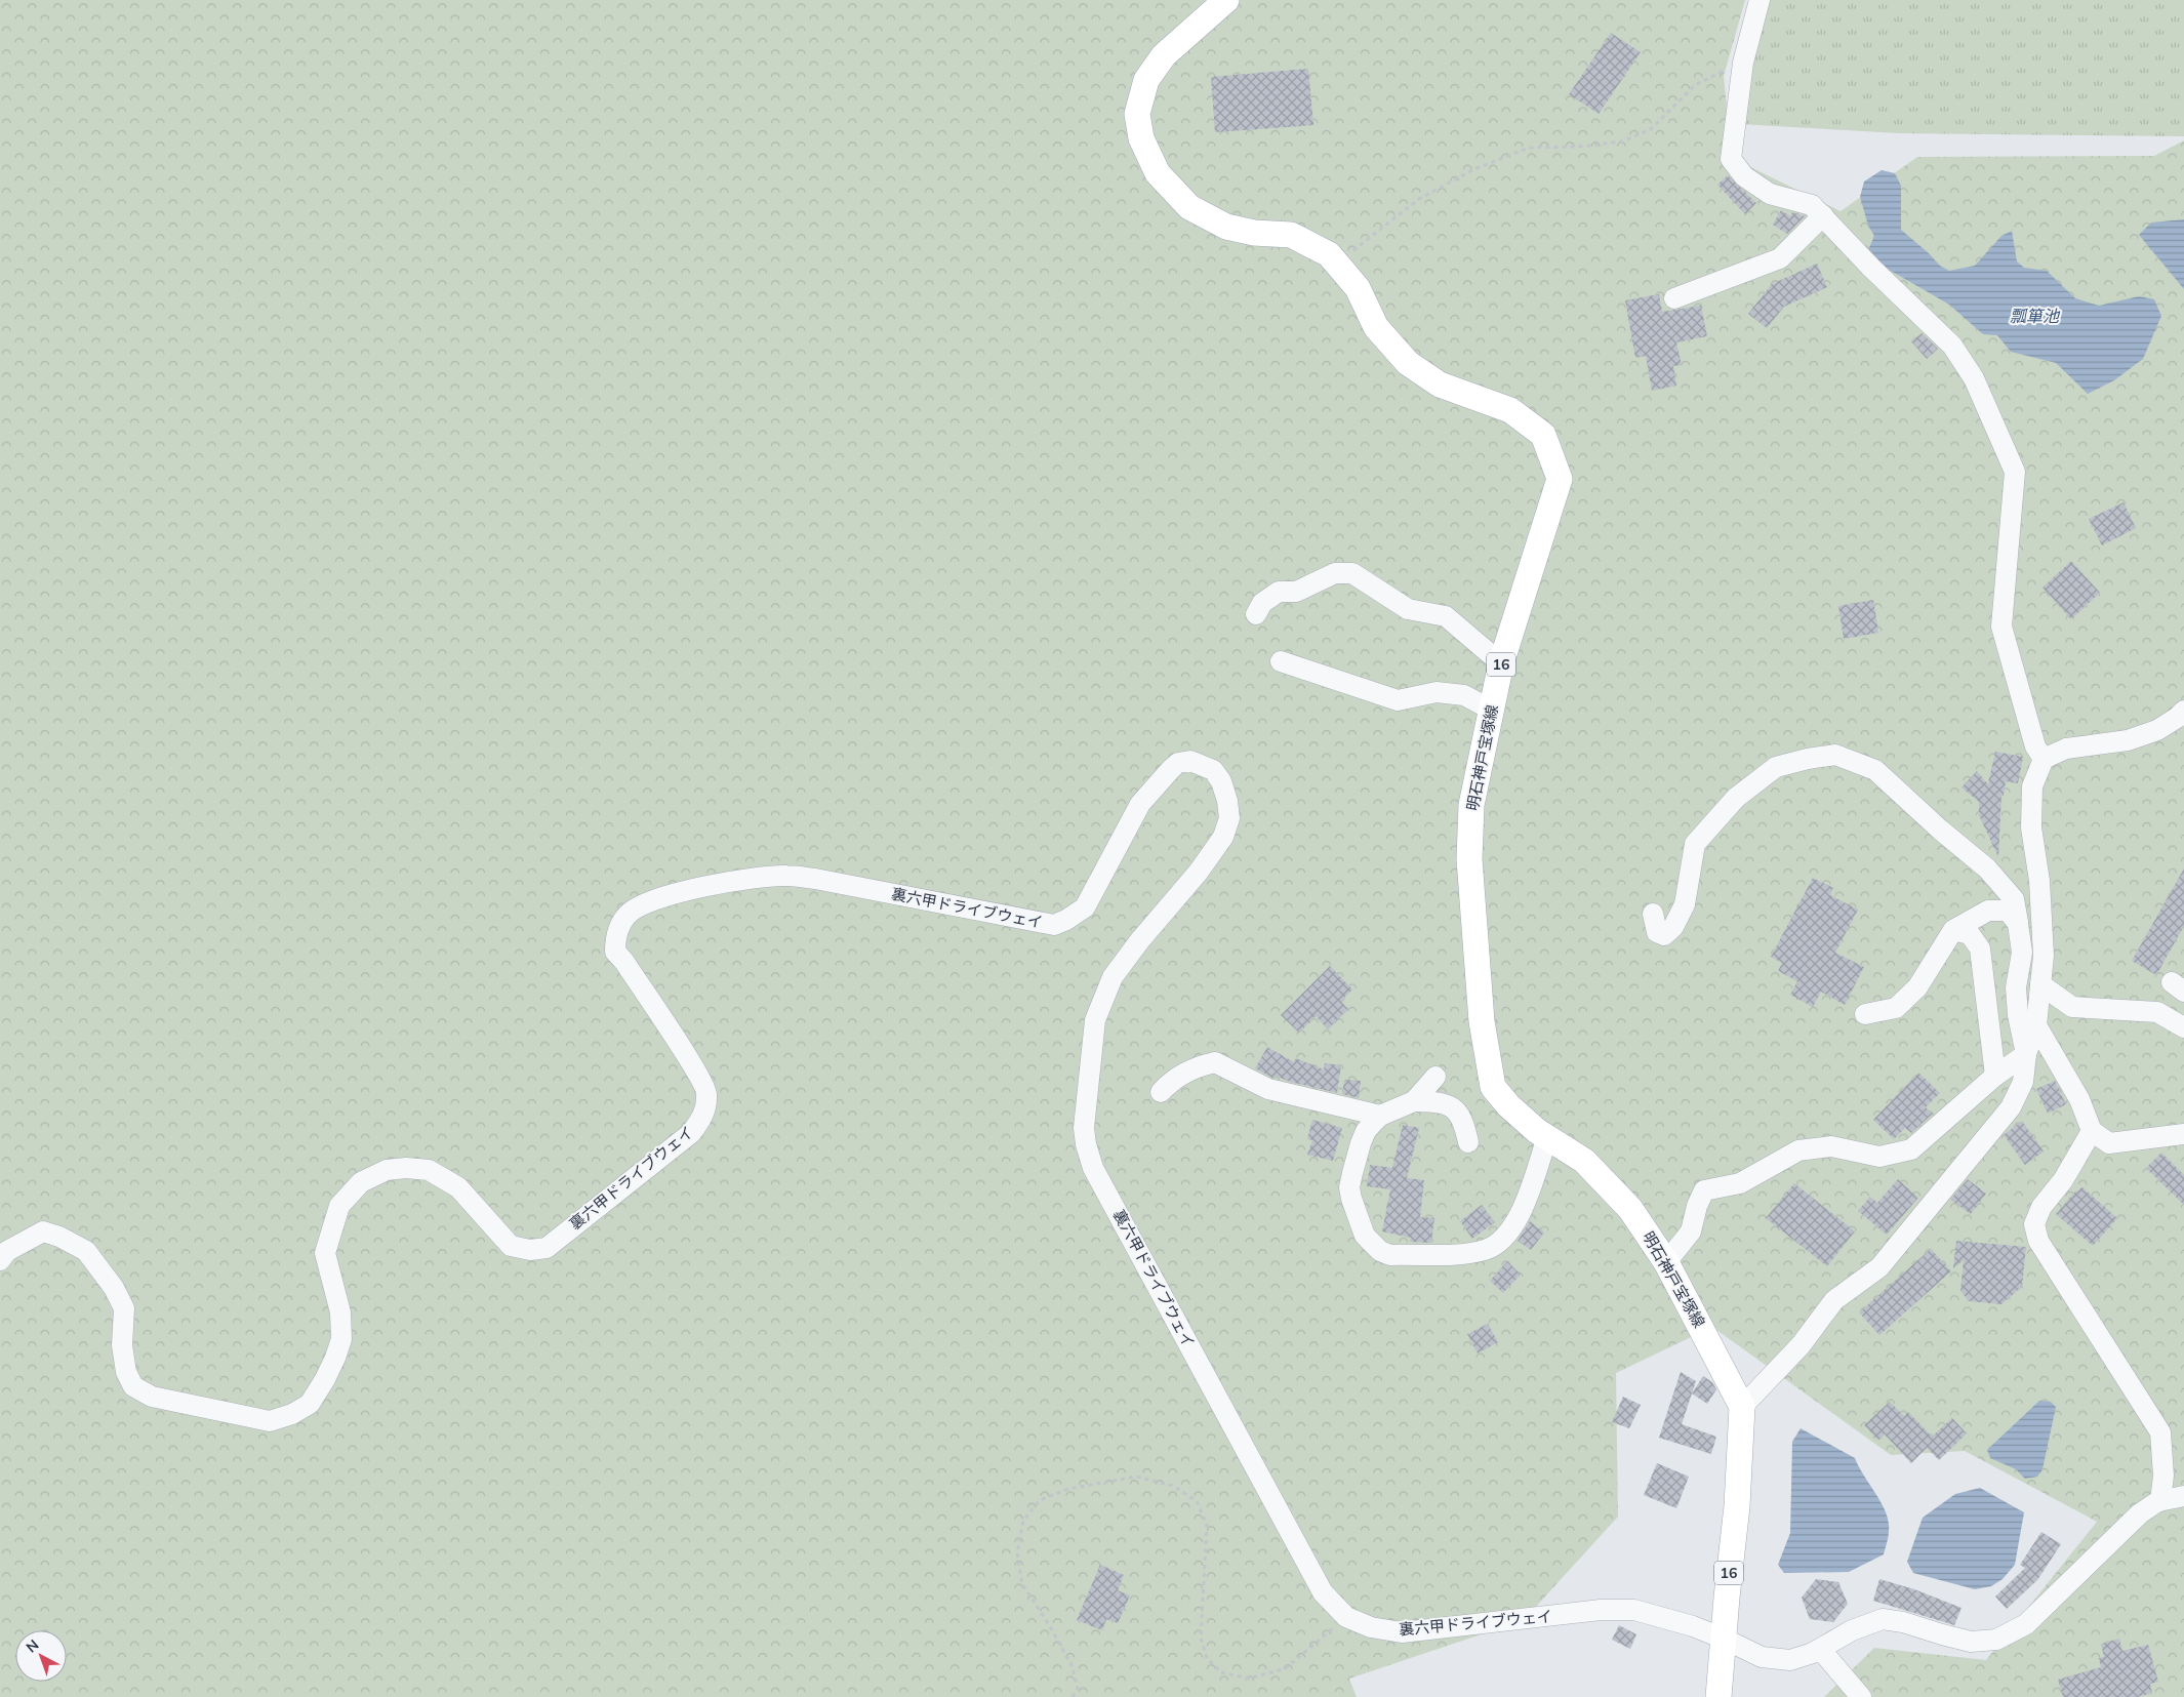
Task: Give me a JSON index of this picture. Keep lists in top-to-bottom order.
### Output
{
  "streets": {
    "main road": ["16", "明石神戸宝塚線"],
    "street": ["裏六甲ドライブウェイ"]
  },
  "crossings": [
    ["16", "明石神戸宝塚線"],
    ["16", "裏六甲ドライブウェイ"]
  ],
  "water": ["瓢箪池"],
  "north": "top left"
}
